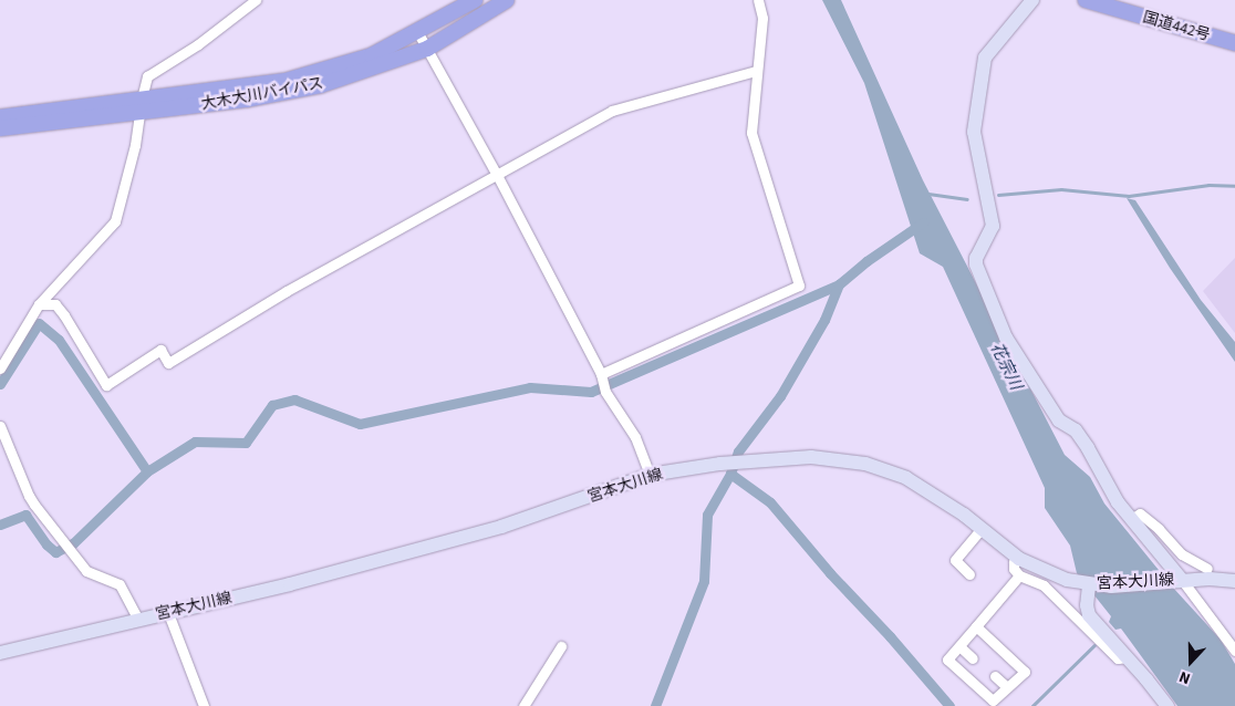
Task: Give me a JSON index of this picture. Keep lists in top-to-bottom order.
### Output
{
  "streets": {
    "highway": ["国道442号", "大木大川バイパス"],
    "main road": ["宮本大川線"]
  },
  "water": ["花宗川"],
  "north": "bottom"
}
